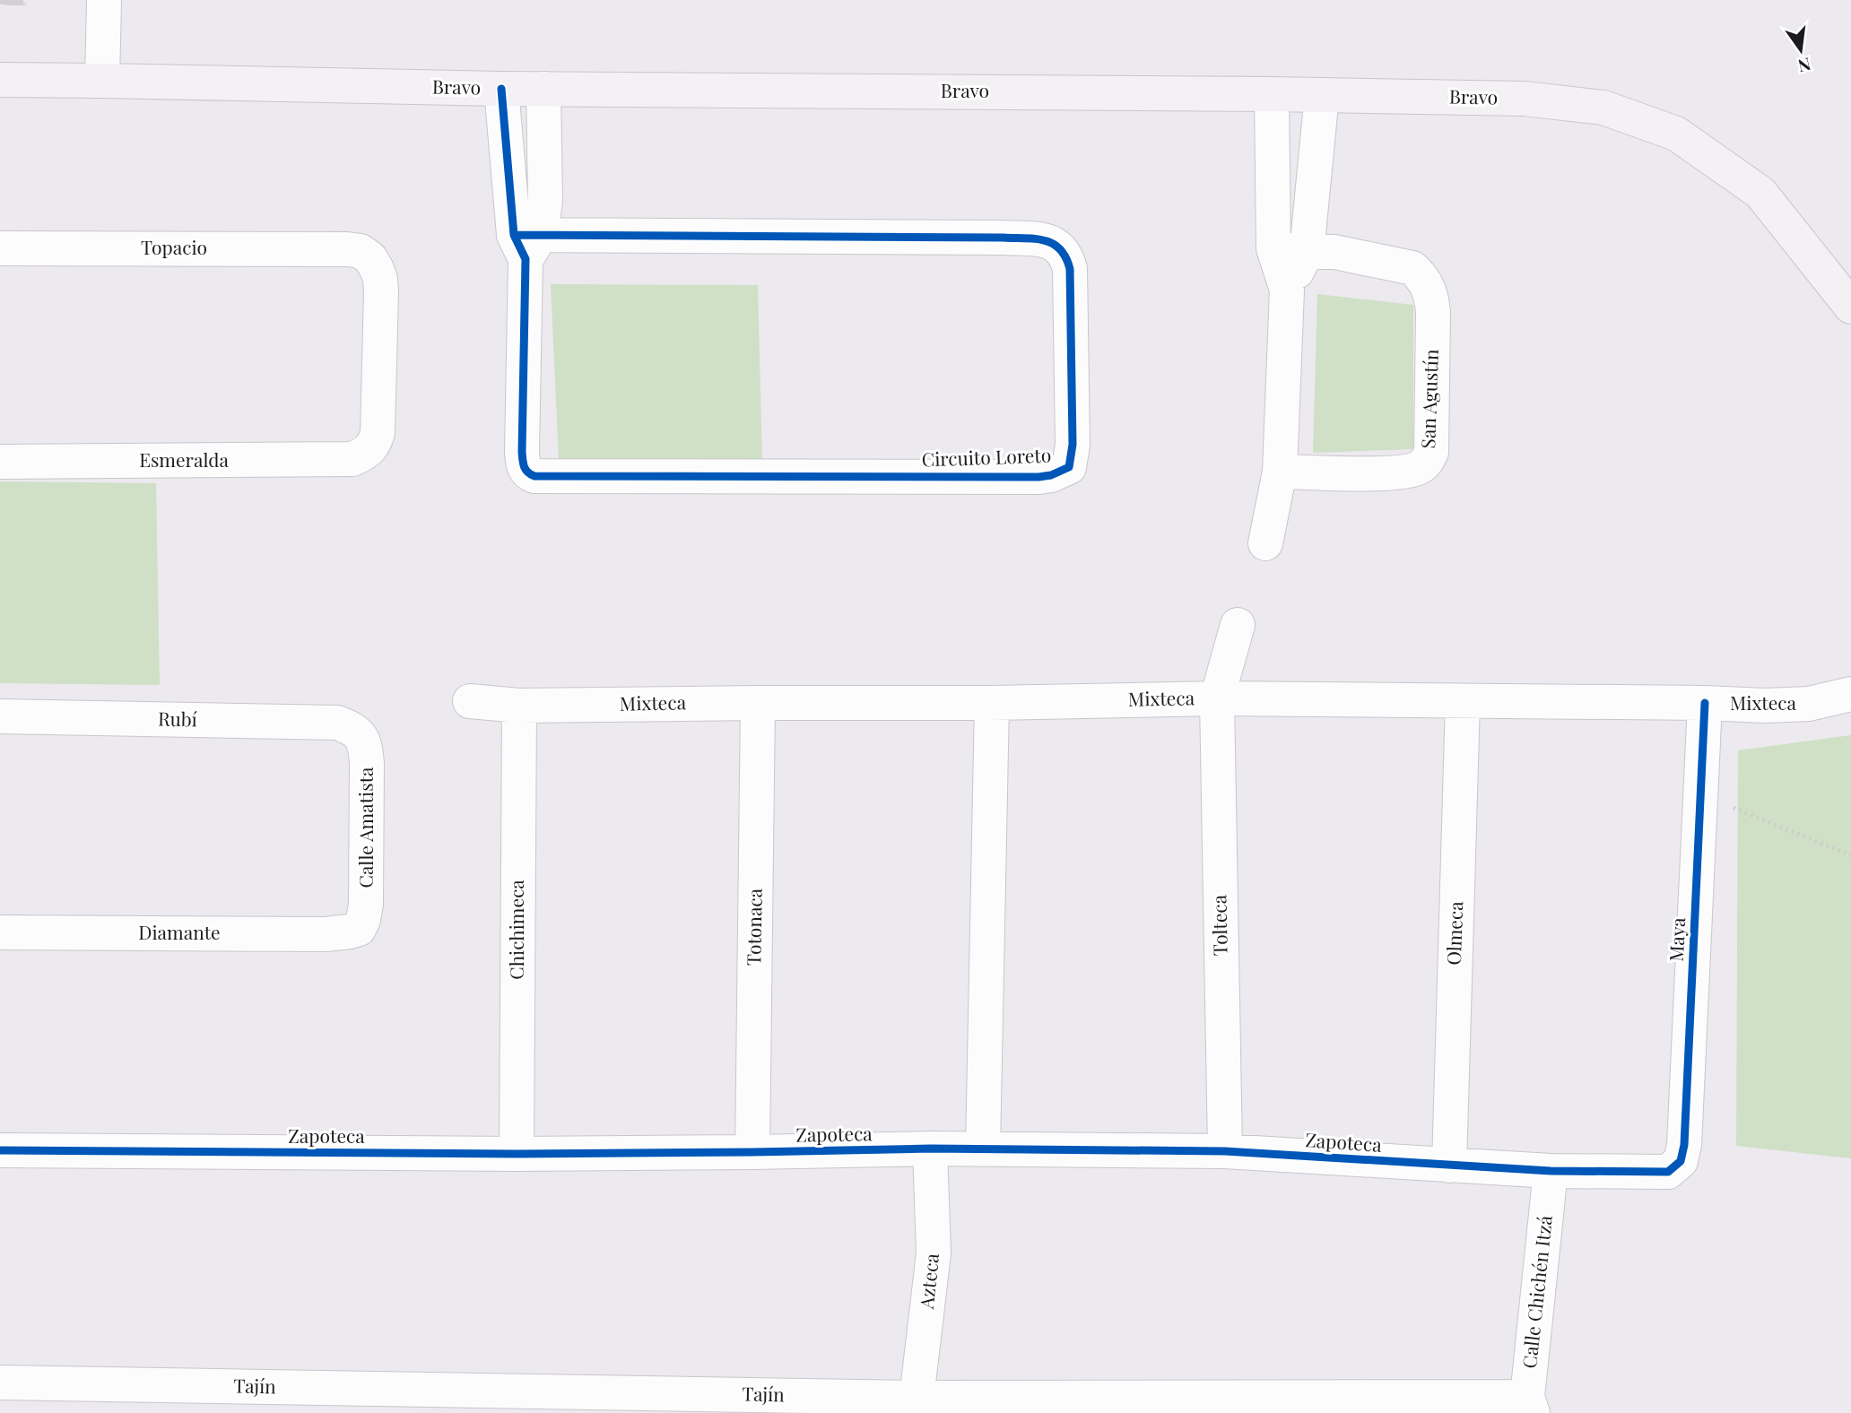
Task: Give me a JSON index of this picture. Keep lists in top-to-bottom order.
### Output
{
  "streets": {
    "main road": ["Bravo"],
    "street": [
      "Topacio",
      "San Agustín",
      "Circuito Loreto",
      "Esmeralda",
      "Mixteca",
      "Rubí",
      "Calle Amatista",
      "Tolteca",
      "Totonaca",
      "Chichimeca",
      "Diamante",
      "Olmeca",
      "Maya",
      "Zapoteca",
      "Azteca",
      "Calle Chichén Itzá",
      "Tajín"
    ]
  },
  "crossings": [
    ["Topacio", "Esmeralda"],
    ["Mixteca", "Tolteca"],
    ["Mixteca", "Totonaca"],
    ["Mixteca", "Chichimeca"],
    ["Mixteca", "Olmeca"],
    ["Mixteca", "Maya"],
    ["Rubí", "Calle Amatista"],
    ["Calle Amatista", "Diamante"],
    ["Tolteca", "Zapoteca"],
    ["Totonaca", "Zapoteca"],
    ["Chichimeca", "Zapoteca"],
    ["Olmeca", "Zapoteca"],
    ["Maya", "Zapoteca"],
    ["Zapoteca", "Azteca"],
    ["Zapoteca", "Calle Chichén Itzá"],
    ["Azteca", "Tajín"],
    ["Calle Chichén Itzá", "Tajín"]
  ],
  "north": "bottom"
}
